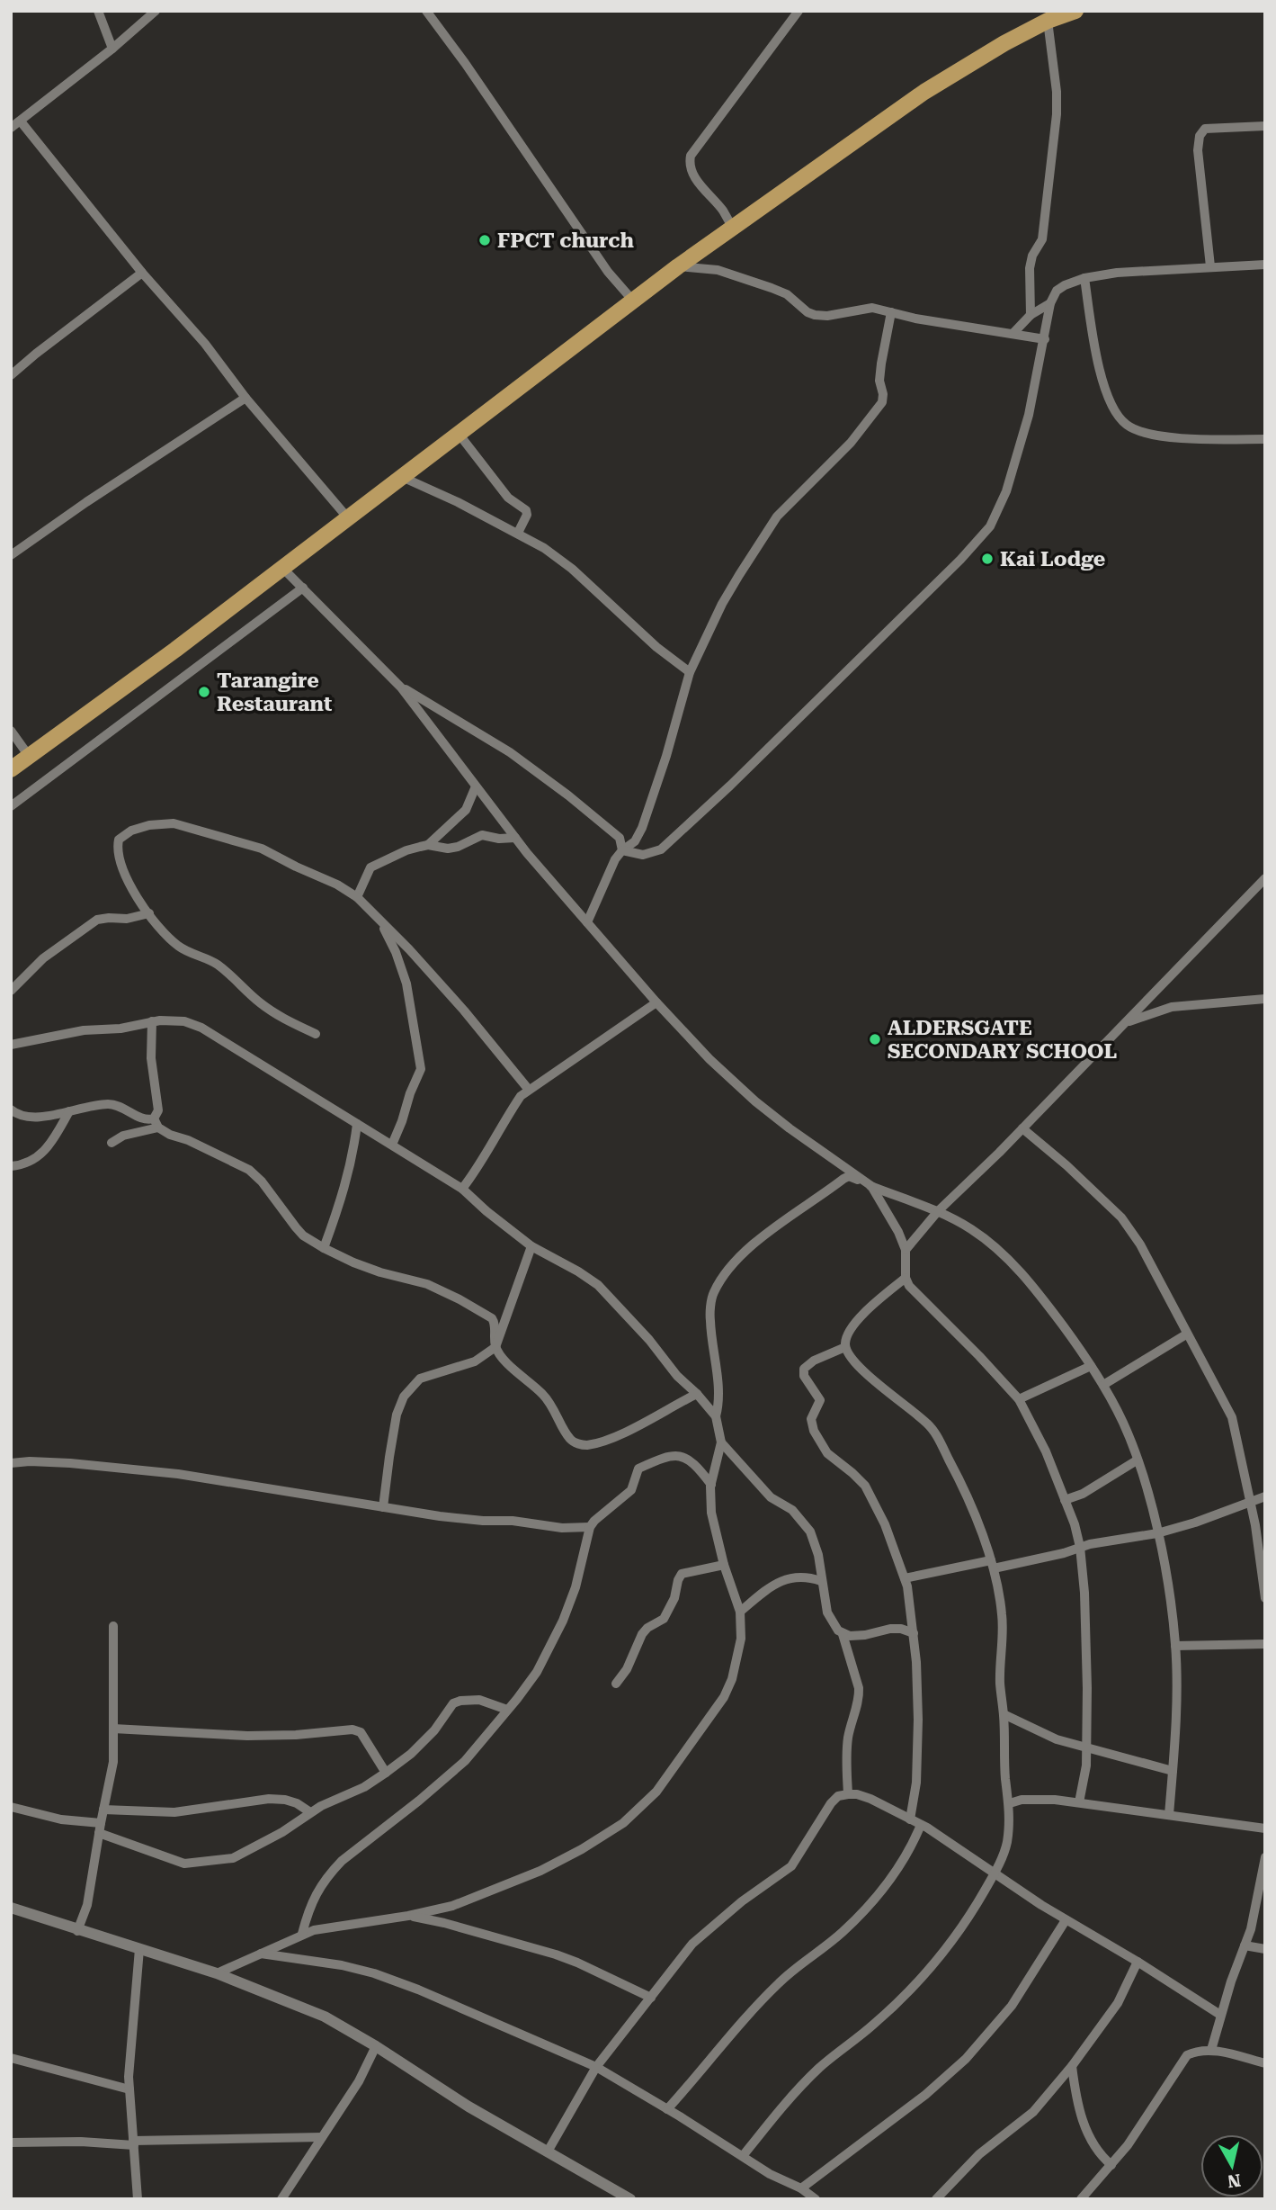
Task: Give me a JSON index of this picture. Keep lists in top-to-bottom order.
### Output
{
  "places": [
    "FPCT church",
    "Kai Lodge",
    "Tarangire Restaurant",
    "ALDERSGATE SECONDARY SCHOOL"
  ],
  "north": "bottom"
}
